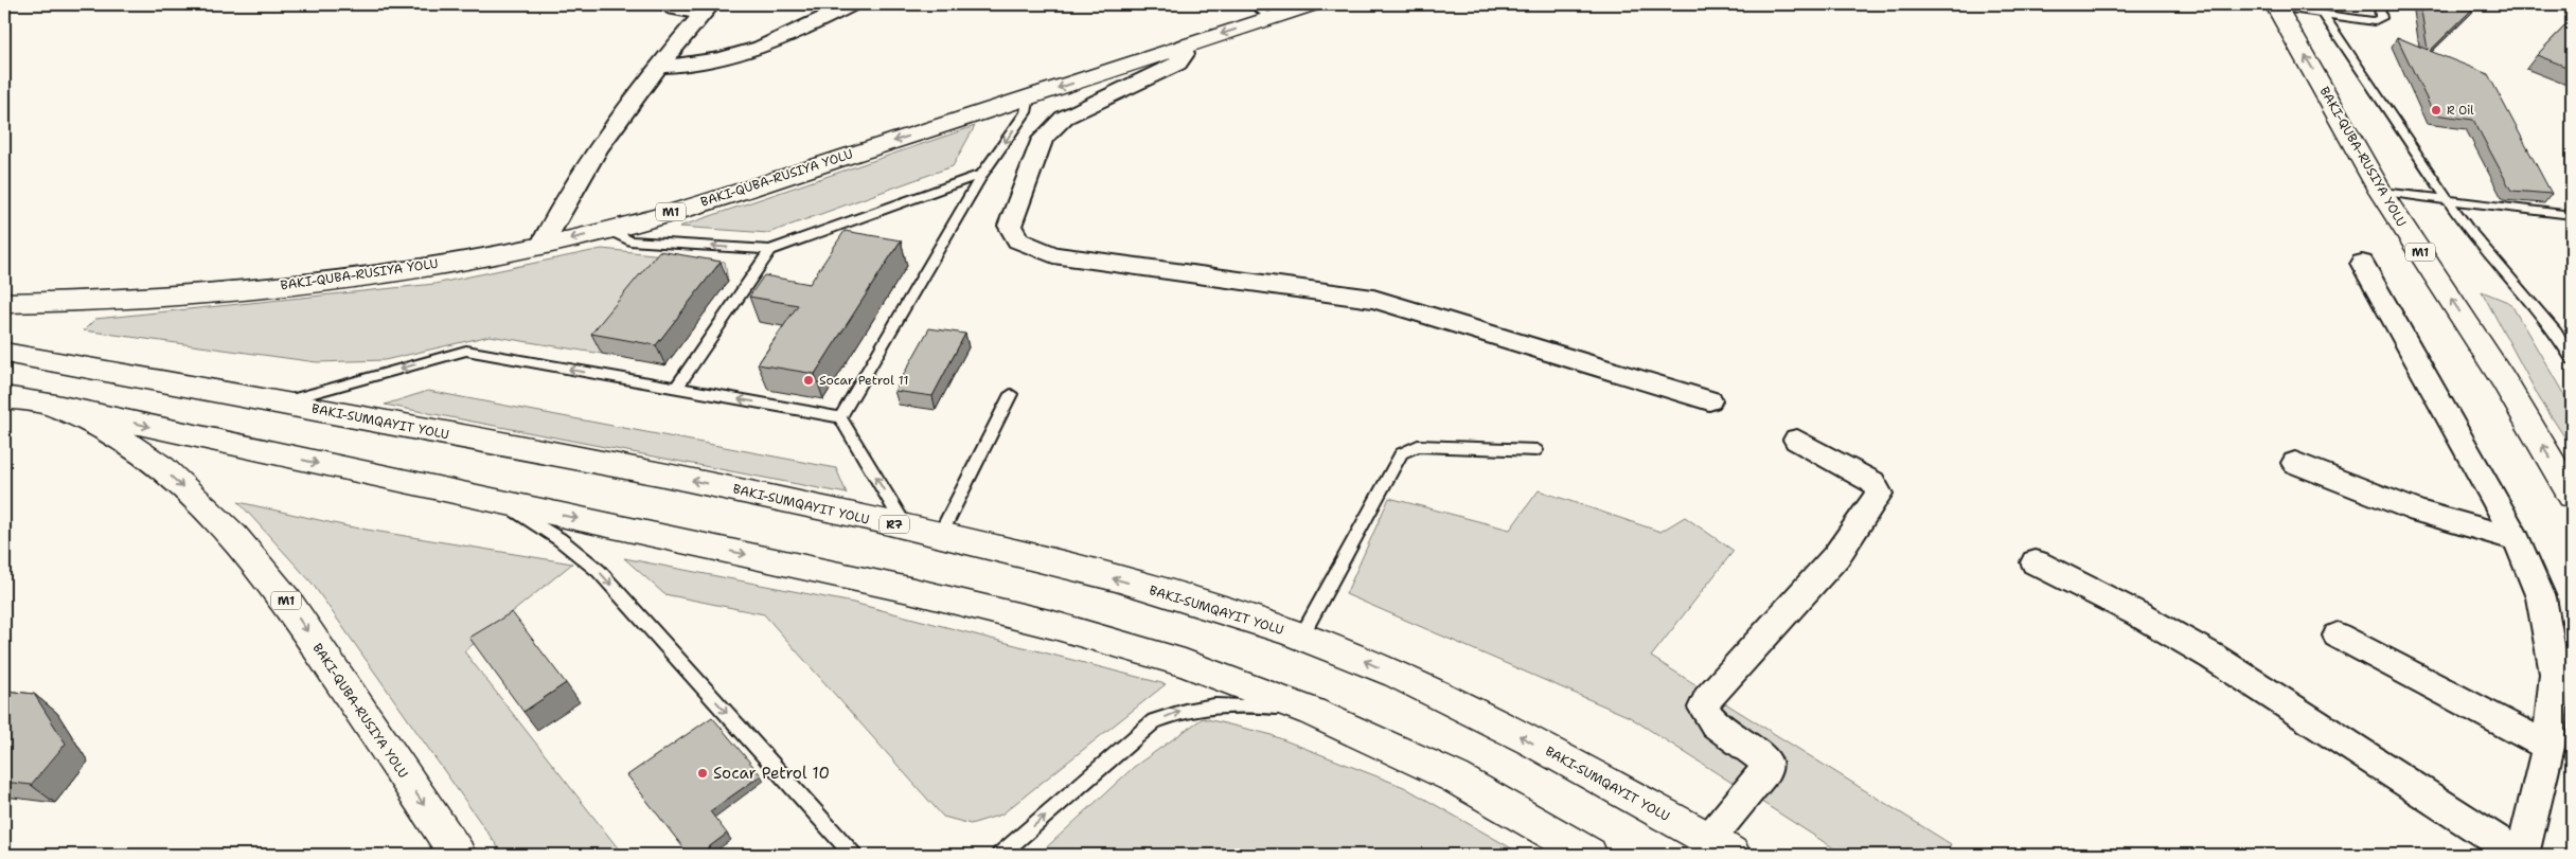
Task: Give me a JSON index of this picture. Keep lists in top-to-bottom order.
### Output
{
  "streets": {
    "highway": ["M1", "R7"]
  },
  "places": ["R Oil", "Socar Petrol 11", "Socar Petrol 10"]
}
